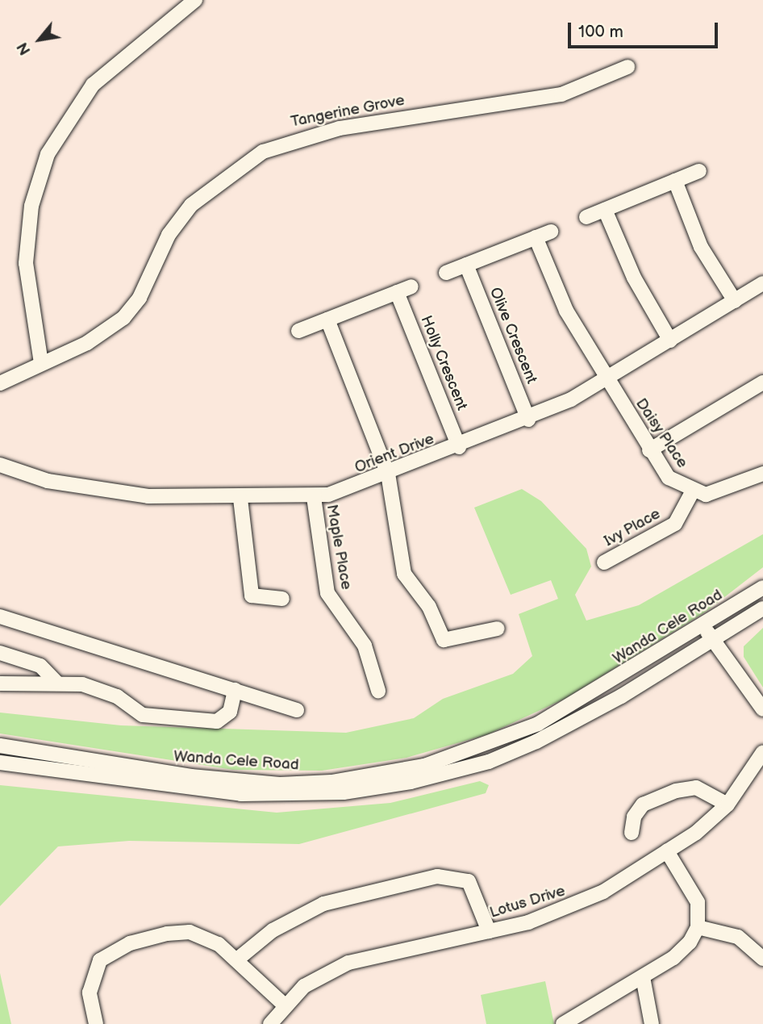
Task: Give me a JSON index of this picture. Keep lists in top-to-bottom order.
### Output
{
  "streets": {
    "street": [
      "Tangerine Grove",
      "Olive Crescent",
      "Holly Crescent",
      "Daisy Place",
      "Orient Drive",
      "Ivy Place",
      "Maple Place",
      "Wanda Cele Road",
      "Lotus Drive"
    ]
  },
  "crossings": [
    ["Olive Crescent", "Orient Drive"],
    ["Holly Crescent", "Orient Drive"],
    ["Daisy Place", "Orient Drive"],
    ["Daisy Place", "Ivy Place"],
    ["Orient Drive", "Maple Place"]
  ],
  "scale_bar": "100 m",
  "north": "bottom left"
}
